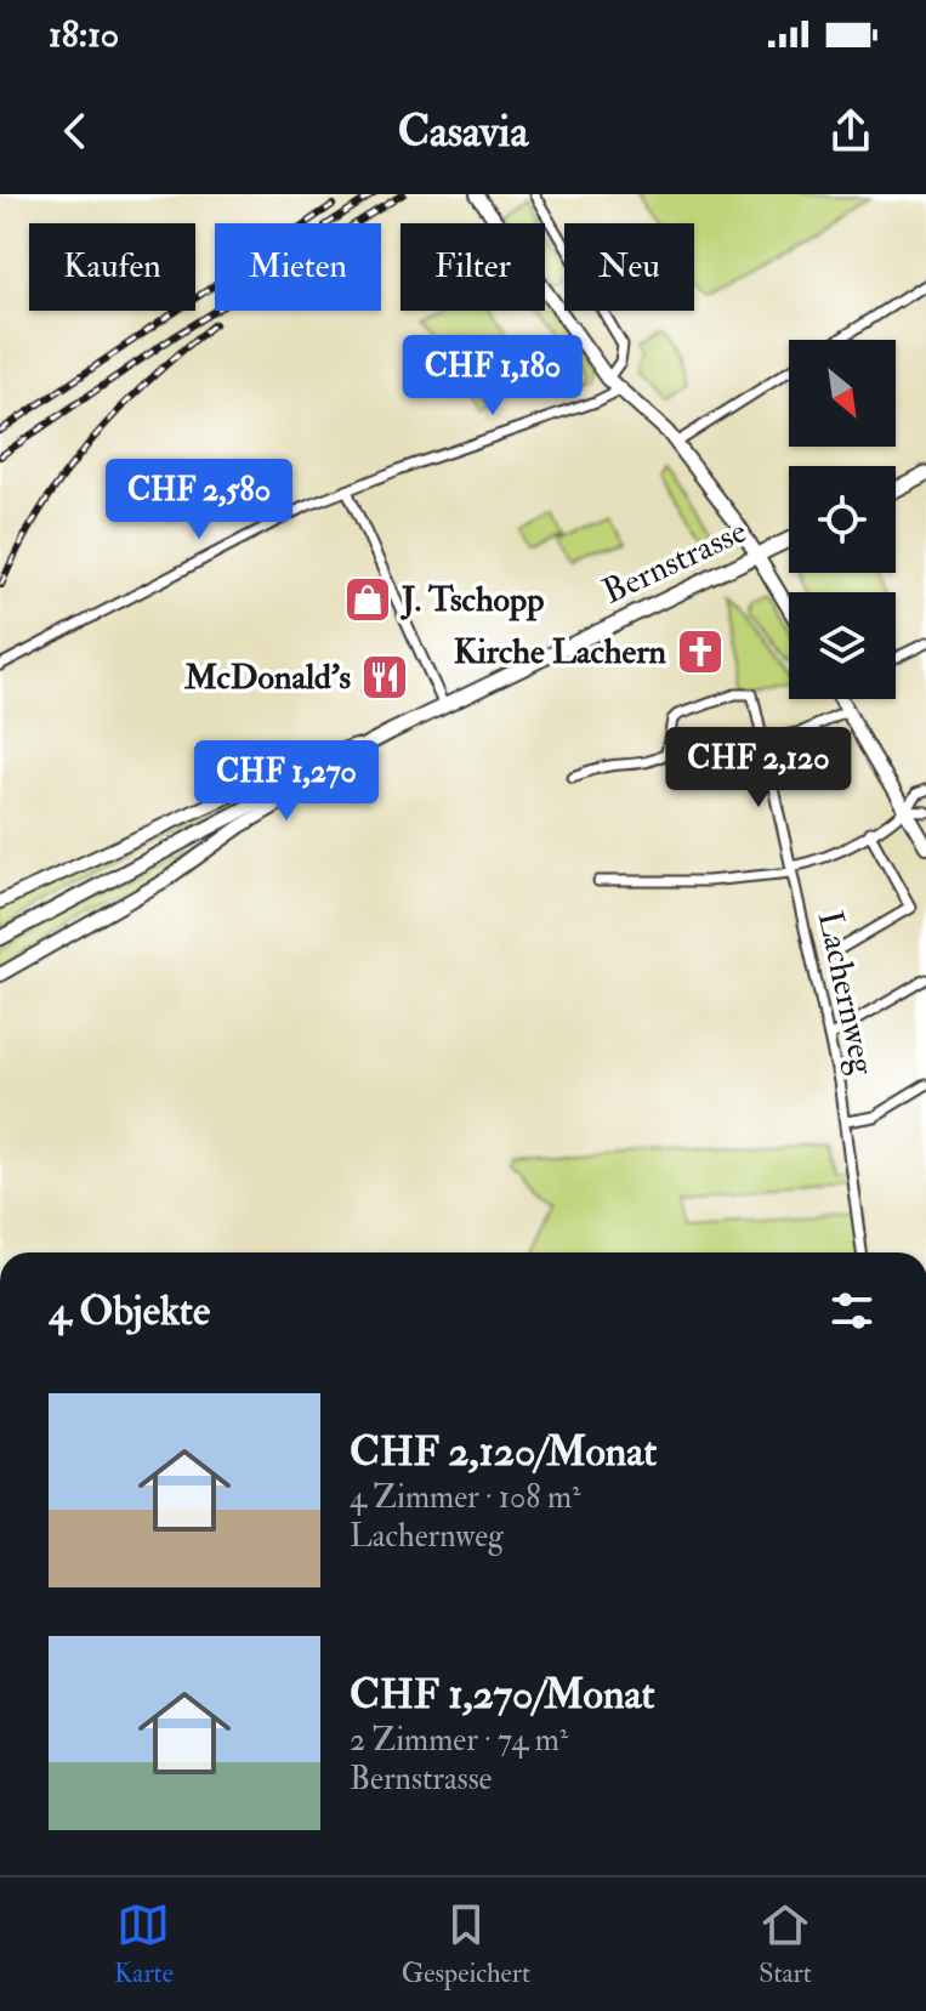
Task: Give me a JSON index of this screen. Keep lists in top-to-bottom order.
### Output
{
  "streets": {
    "main road": ["Bernstrasse"],
    "street": ["Lachernweg"]
  },
  "places": {
    "shop": ["J. Tschopp"],
    "church": ["Kirche Lachern"],
    "restaurant": ["McDonald's"]
  },
  "north": "bottom right",
  "page": {
    "status": "18:10",
    "header": "Casavia",
    "chip": [
      "Kaufen",
      "Mieten",
      "Filter",
      "Neu"
    ],
    "price": [
      "CHF 1,180",
      "CHF 2,580",
      "CHF 2,120",
      "CHF 1,270"
    ],
    "heading": "4 Objekte",
    "list": [
      {
        "name": "CHF 2,120/Monat",
        "note": "4 Zimmer · 108 m² · Lachernweg"
      },
      {
        "name": "CHF 1,270/Monat",
        "note": "2 Zimmer · 74 m² · Bernstrasse"
      }
    ],
    "tabs": ["Karte", "Gespeichert", "Start"]
  }
}
